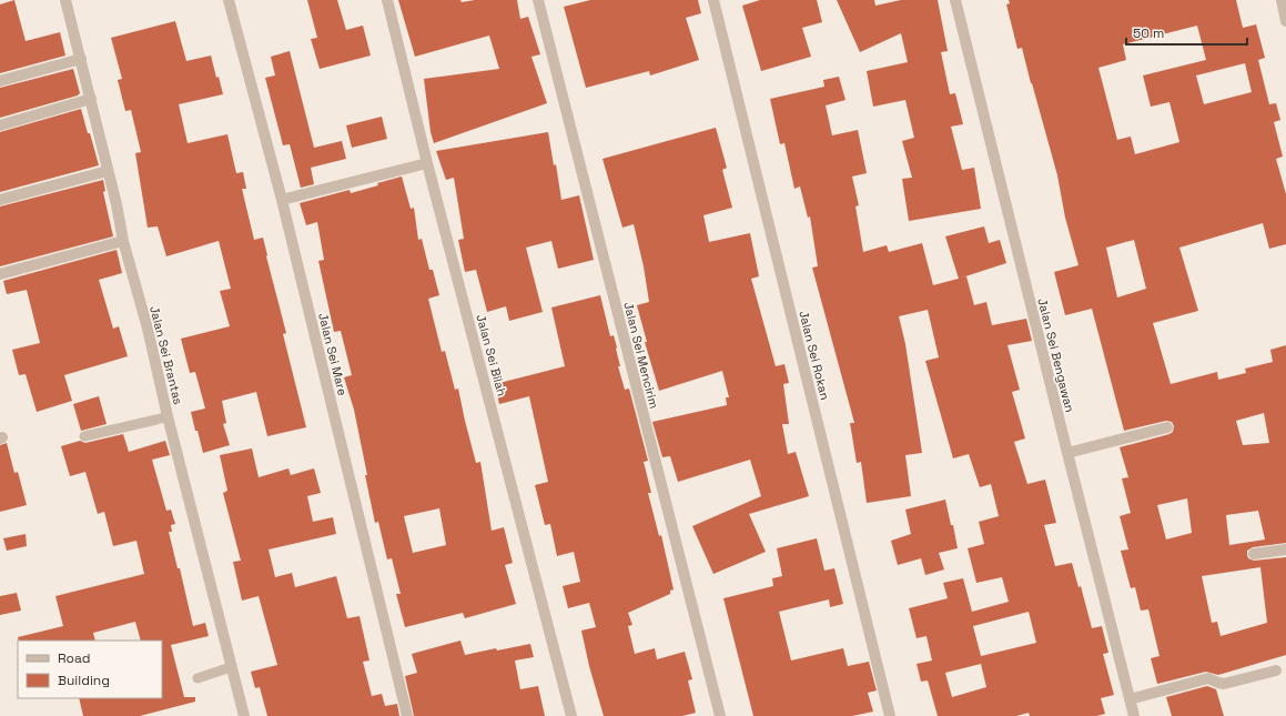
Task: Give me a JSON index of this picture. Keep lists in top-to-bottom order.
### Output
{
  "streets": {
    "street": [
      "Jalan Sei Mare",
      "Jalan Sei Brantas",
      "Jalan Sei Bilah",
      "Jalan Sei Mencirim",
      "Jalan Sei Rokan",
      "Jalan Sei Bengawan"
    ]
  },
  "legend": ["Road", "Building"],
  "scale_bar": "50 m"
}
